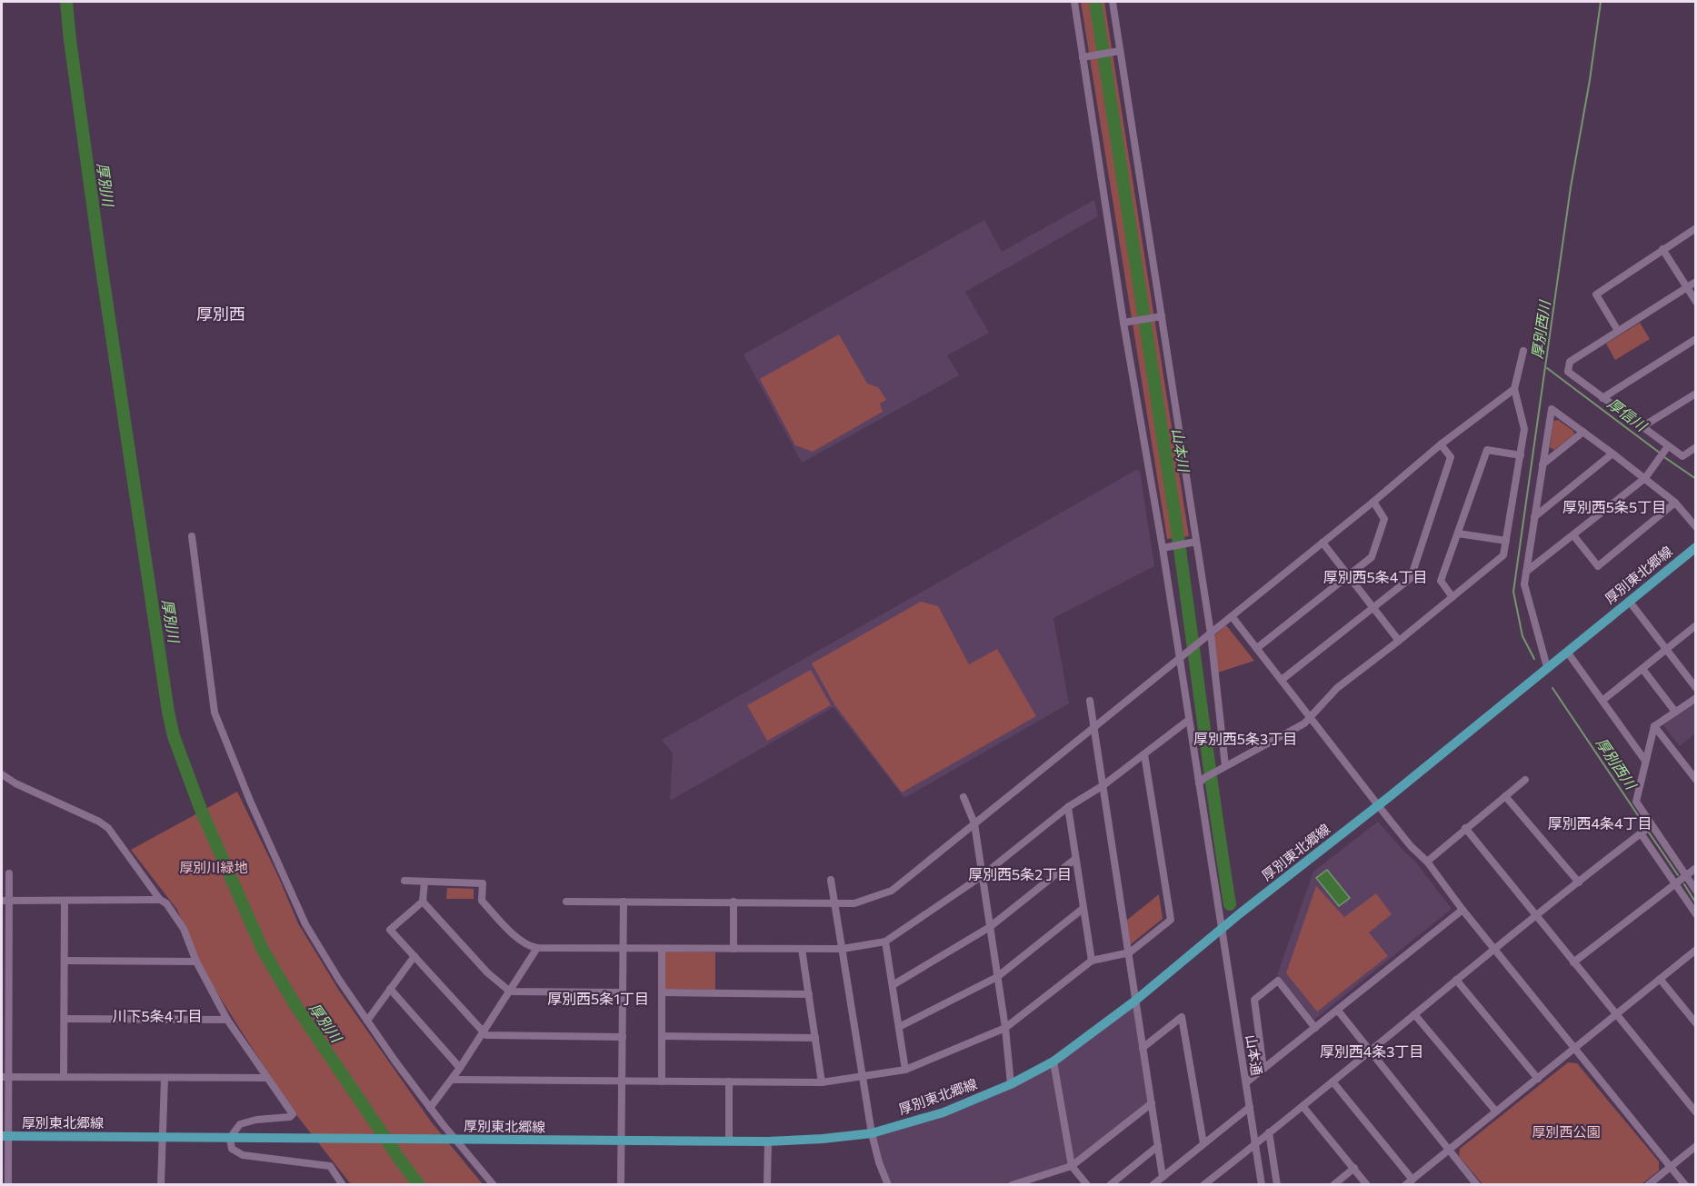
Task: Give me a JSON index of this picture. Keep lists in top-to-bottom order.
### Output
{
  "streets": {
    "main road": ["厚別東北郷線"],
    "street": ["山本通"]
  },
  "crossings": [
    ["厚別東北郷線", "山本通"]
  ],
  "districts": [
    "厚別西",
    "厚別西5条5丁目",
    "厚別西5条4丁目",
    "厚別西5条3丁目",
    "厚別西4条4丁目",
    "厚別西5条2丁目",
    "厚別西5条1丁目",
    "川下5条4丁目",
    "厚別西4条3丁目"
  ],
  "water": [
    "厚別川",
    "厚別西川",
    "厚信川",
    "山本川"
  ],
  "parks": ["厚別川緑地", "厚別西公園"]
}
